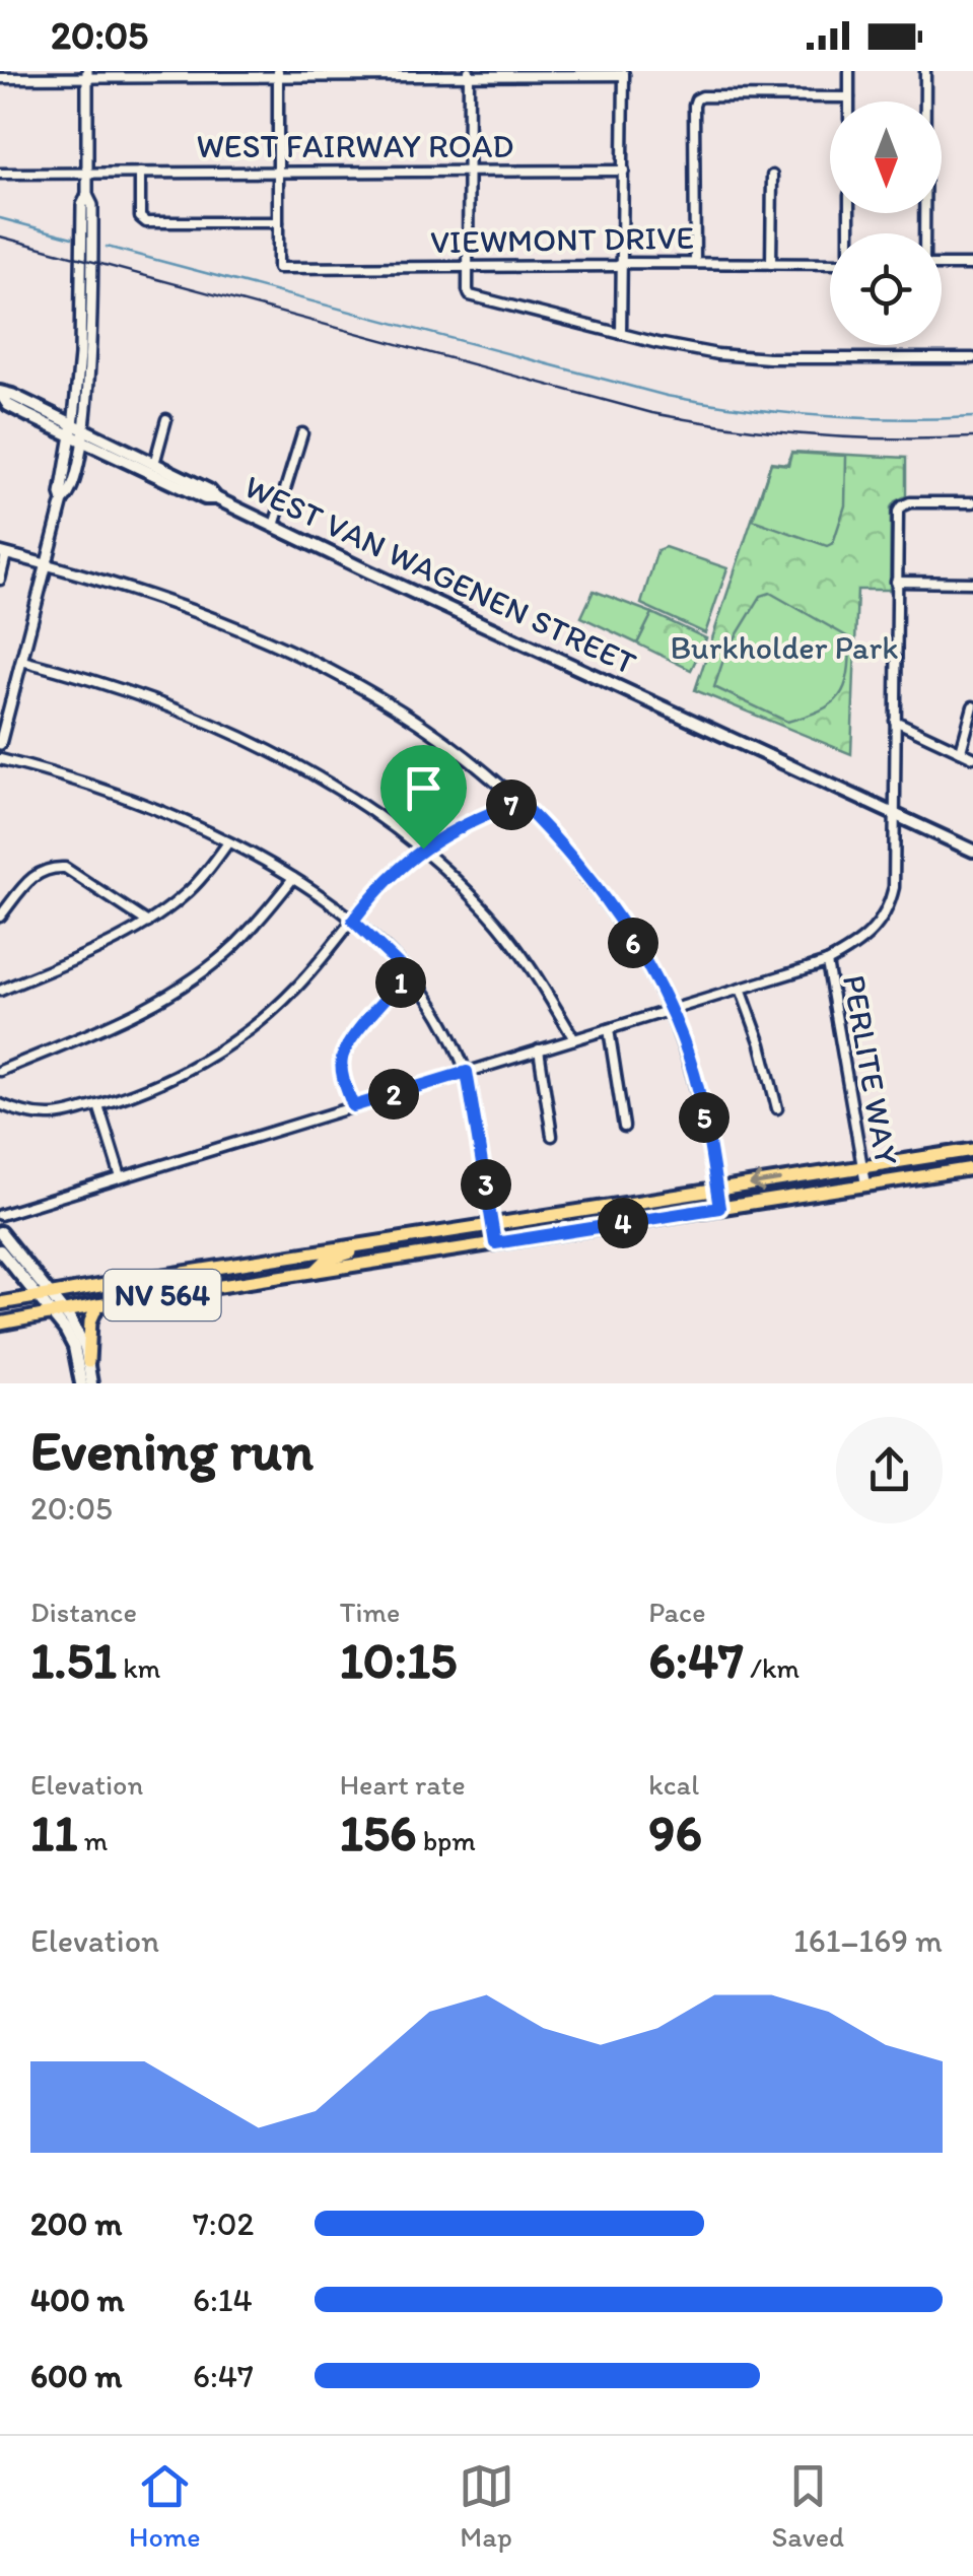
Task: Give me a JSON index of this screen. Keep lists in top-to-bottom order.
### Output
{
  "streets": {
    "main road": ["WEST VAN WAGENEN STREET", "NV 564"],
    "street": ["WEST FAIRWAY ROAD", "VIEWMONT DRIVE", "PERLITE WAY"]
  },
  "crossings": [
    ["PERLITE WAY", "NV 564"]
  ],
  "parks": ["Burkholder Park"],
  "north": "bottom",
  "page": {
    "status": "20:05",
    "pins": [
      "7",
      "6",
      "1",
      "2",
      "5",
      "3",
      "4"
    ],
    "heading": ["Evening run", "20:05"],
    "stats": [
      ["Distance", "1.51 km"],
      ["Time", "10:15"],
      ["Pace", "6:47 /km"],
      ["Elevation", "11 m"],
      ["Heart rate", "156 bpm"],
      ["kcal", "96"]
    ],
    "chart": ["Elevation", "161–169 m"],
    "list": [
      {
        "name": "200 m",
        "note": "7:02"
      },
      {
        "name": "400 m",
        "note": "6:14"
      },
      {
        "name": "600 m",
        "note": "6:47"
      }
    ],
    "tabs": ["Home", "Map", "Saved"]
  }
}
